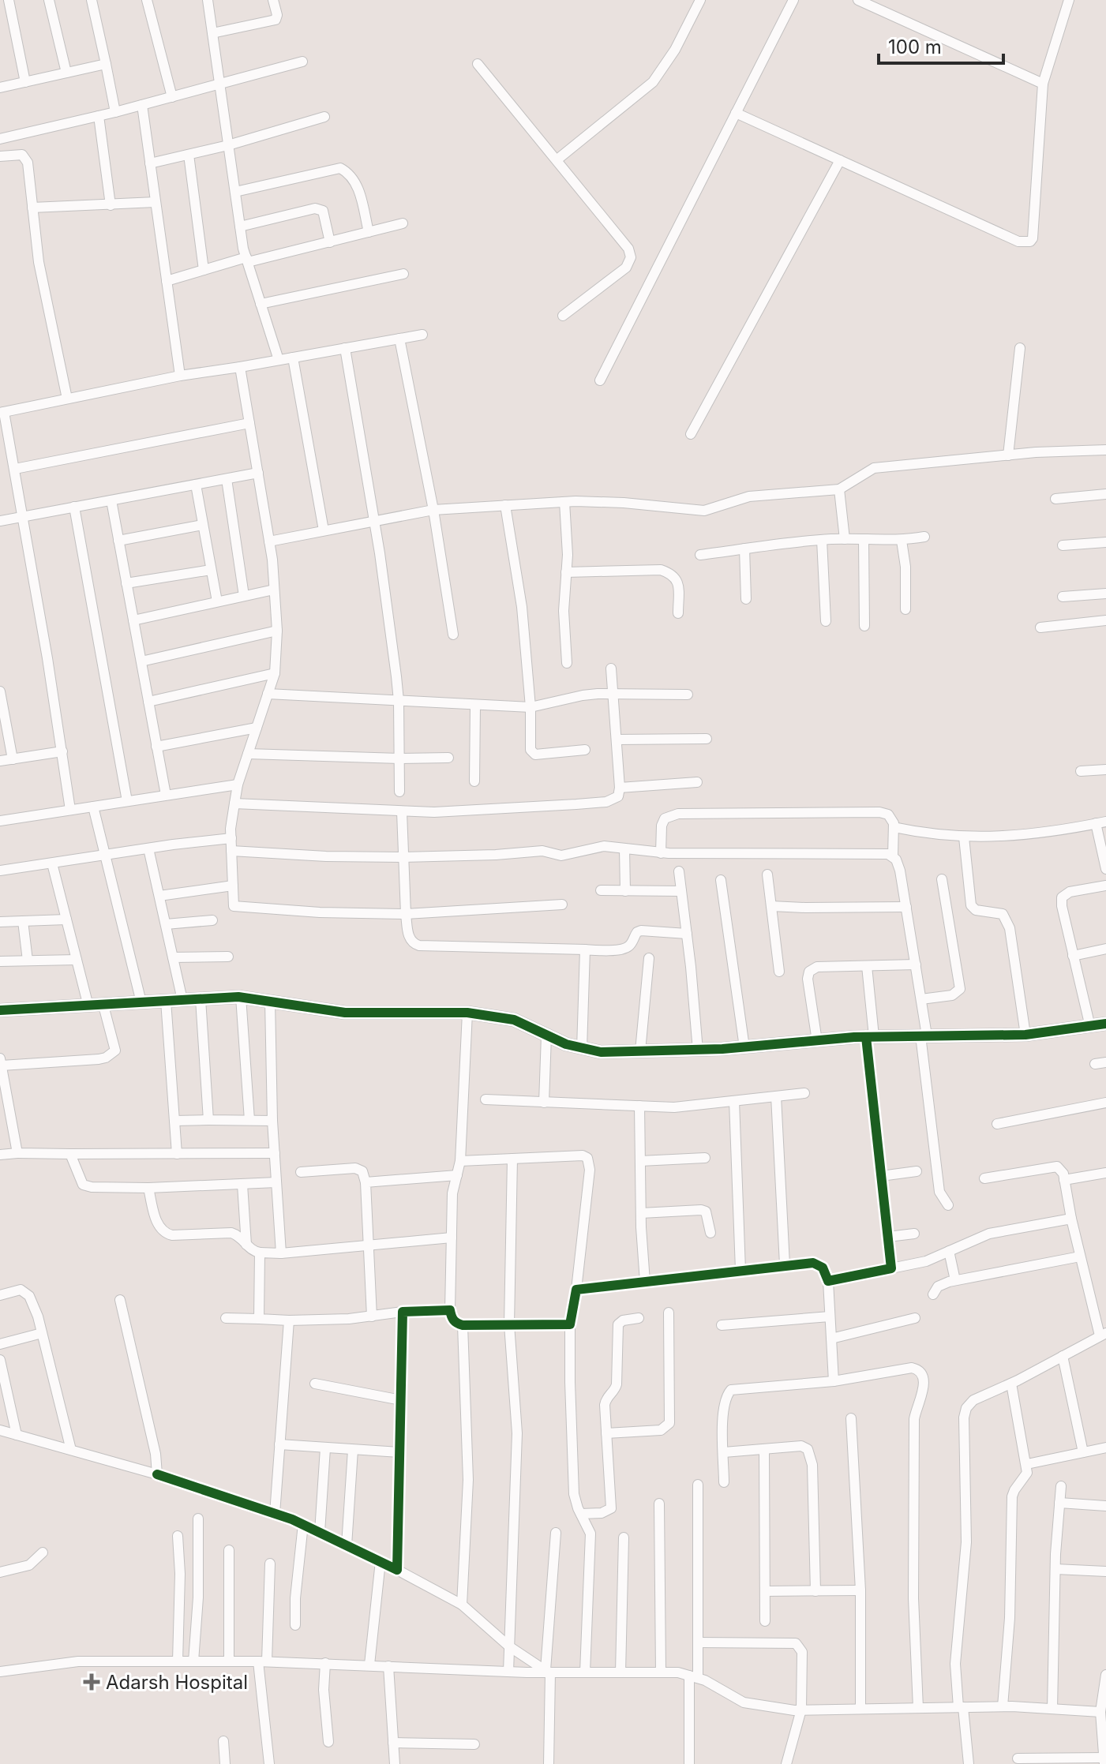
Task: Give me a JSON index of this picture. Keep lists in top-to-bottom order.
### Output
{
  "places": {
    "health": ["Adarsh Hospital"]
  },
  "scale_bar": "100 m"
}
